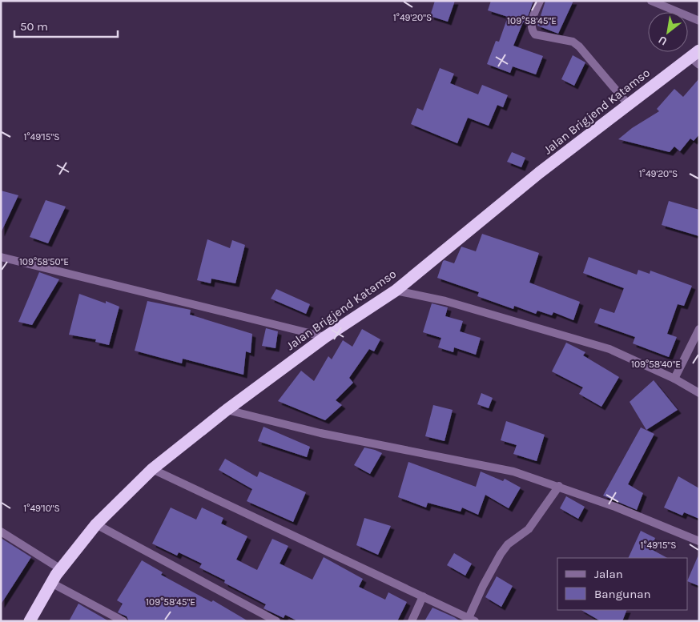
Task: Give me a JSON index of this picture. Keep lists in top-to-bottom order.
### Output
{
  "streets": {
    "highway": ["Jalan Brigjend Katamso"]
  },
  "legend": ["Jalan", "Bangunan"],
  "scale_bar": "50 m",
  "north": "bottom left",
  "coordinates": [
    "1°49'20\"S",
    "109°58'45\"E",
    "1°49'15\"S",
    "109°58'50\"E",
    "109°58'40\"E",
    "1°49'10\"S"
  ]
}
